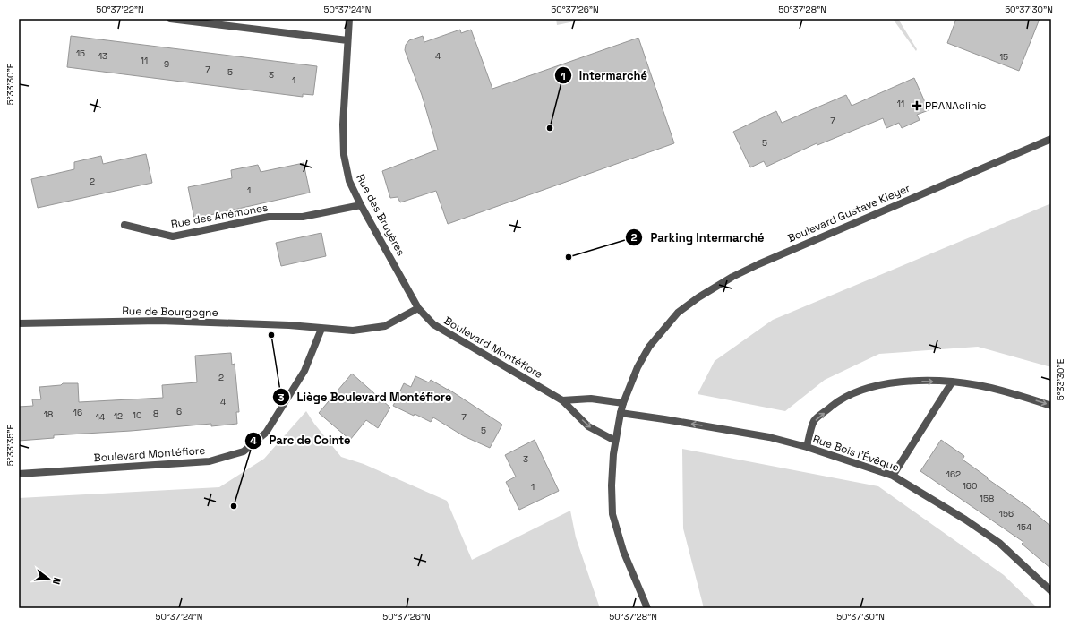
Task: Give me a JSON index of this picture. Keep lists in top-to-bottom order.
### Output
{
  "streets": {
    "street": [
      "Boulevard Gustave Kleyer",
      "Rue des Bruyères",
      "Rue des Anémones",
      "Rue de Bourgogne",
      "Boulevard Montéfiore",
      "Rue Bois l'Évêque"
    ]
  },
  "crossings": [
    ["Boulevard Gustave Kleyer", "Boulevard Montéfiore"],
    ["Boulevard Gustave Kleyer", "Rue Bois l'Évêque"],
    ["Rue des Bruyères", "Rue des Anémones"],
    ["Rue des Bruyères", "Boulevard Montéfiore"],
    ["Rue de Bourgogne", "Boulevard Montéfiore"]
  ],
  "one_way": ["Rue Bois l'Évêque"],
  "places": {
    "health": ["PRANAclinic"],
    "other": [
      "Intermarché",
      "Parking Intermarché",
      "Liège Boulevard Montéfiore",
      "Parc de Cointe"
    ]
  },
  "house_numbers": [
    "15",
    "13",
    "4",
    "15",
    "11",
    "9",
    "7",
    "5",
    "3",
    "1",
    "11",
    "7",
    "5",
    "2",
    "1",
    "2",
    "4",
    "6",
    "16",
    "8",
    "18",
    "10",
    "12",
    "14",
    "7",
    "5",
    "3",
    "162",
    "160",
    "1",
    "158",
    "156",
    "154"
  ],
  "north": "right",
  "coordinates": [
    "50°37'22\"N",
    "50°37'24\"N",
    "50°37'26\"N",
    "50°37'28\"N",
    "50°37'30\"N",
    "5°33'30\"E",
    "5°33'35\"E"
  ]
}
